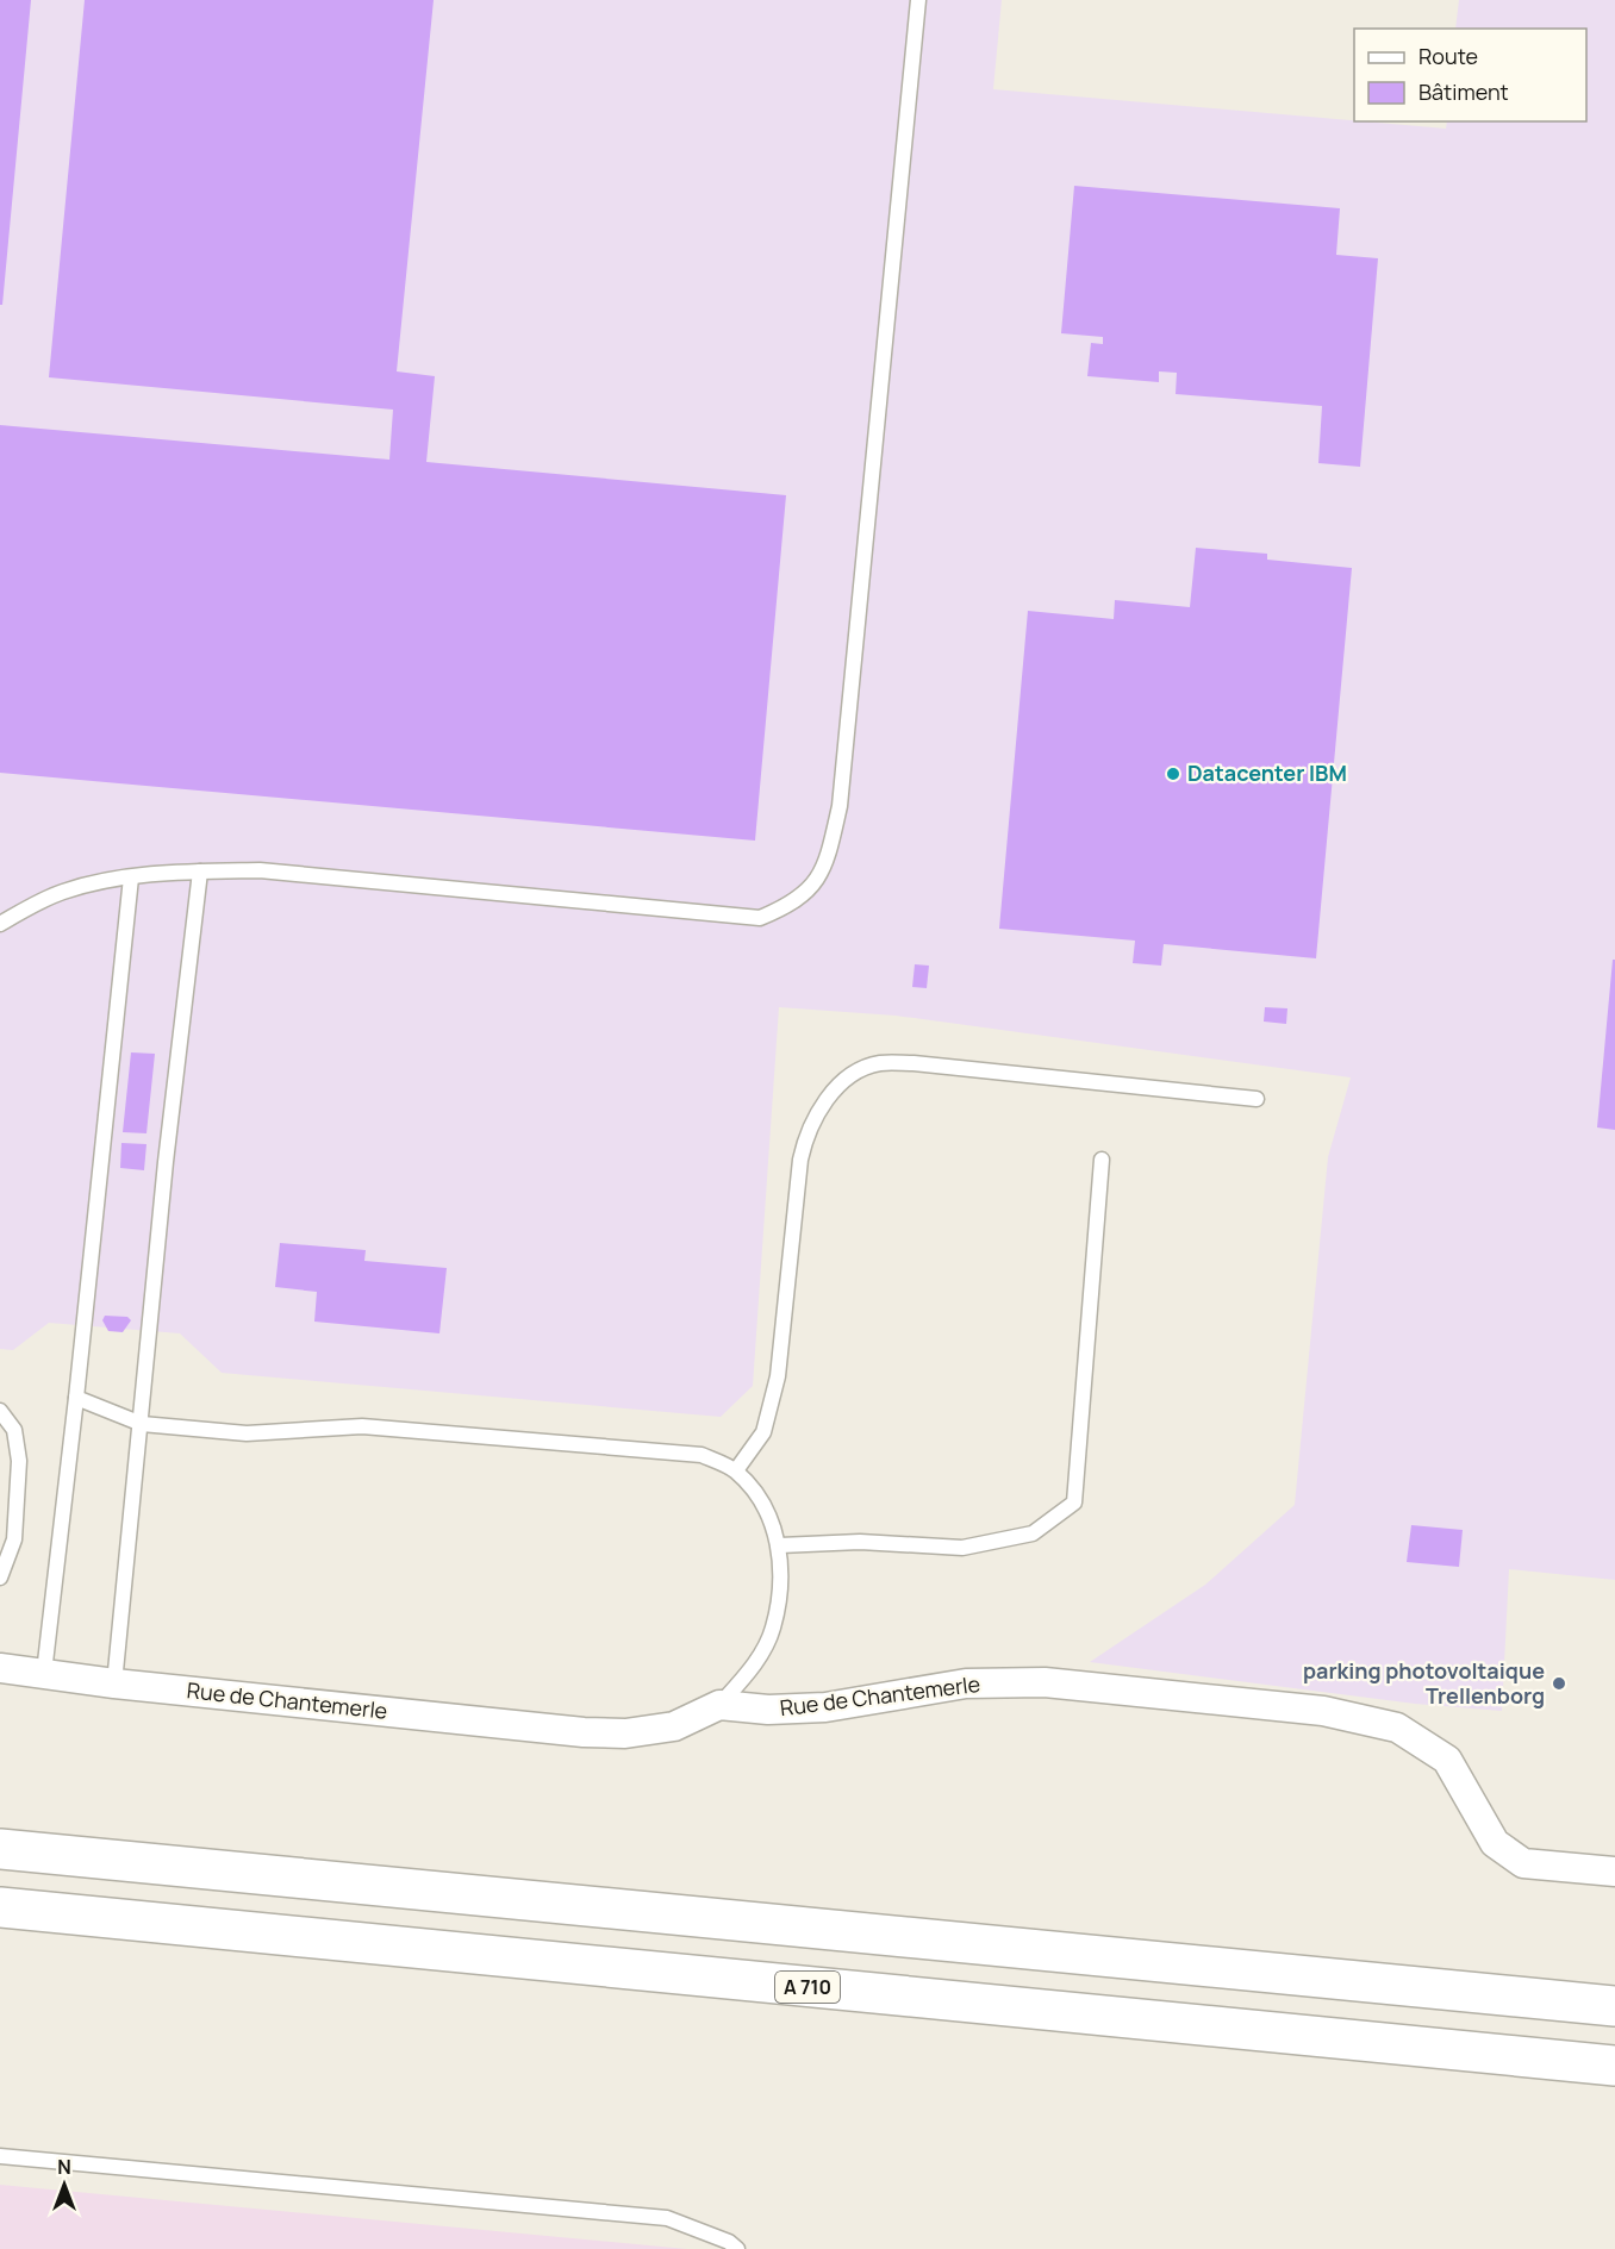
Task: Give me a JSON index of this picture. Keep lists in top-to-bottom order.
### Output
{
  "streets": {
    "highway": ["A 710"],
    "street": ["Rue de Chantemerle"]
  },
  "places": ["Datacenter IBM", "parking photovoltaique Trellenborg"],
  "legend": ["Route", "Bâtiment"],
  "north": "top"
}
